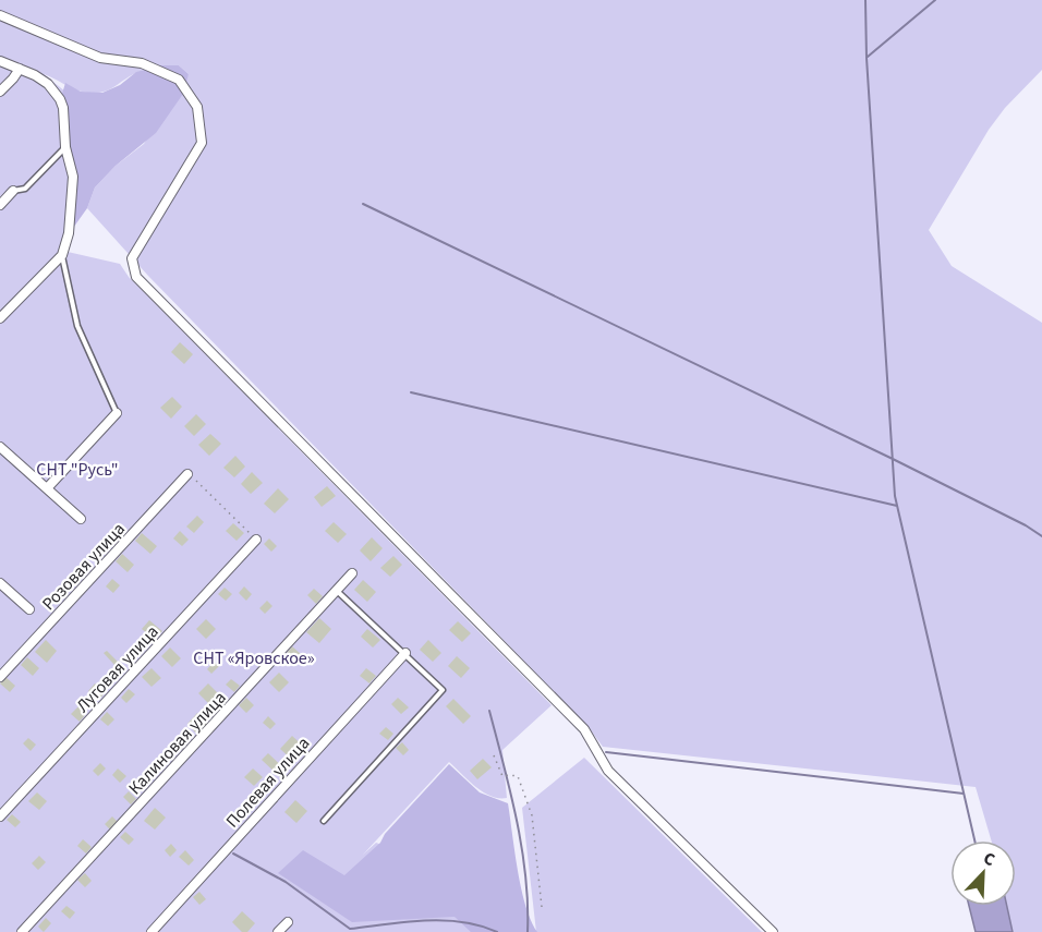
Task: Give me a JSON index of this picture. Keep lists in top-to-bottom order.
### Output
{
  "streets": {
    "street": [
      "Розовая улица",
      "Луговая улица",
      "Калиновая улица",
      "Полевая улица"
    ]
  },
  "parks": ["СНТ \"Русь\"", "СНТ «Яровское»"],
  "north": "top right"
}
